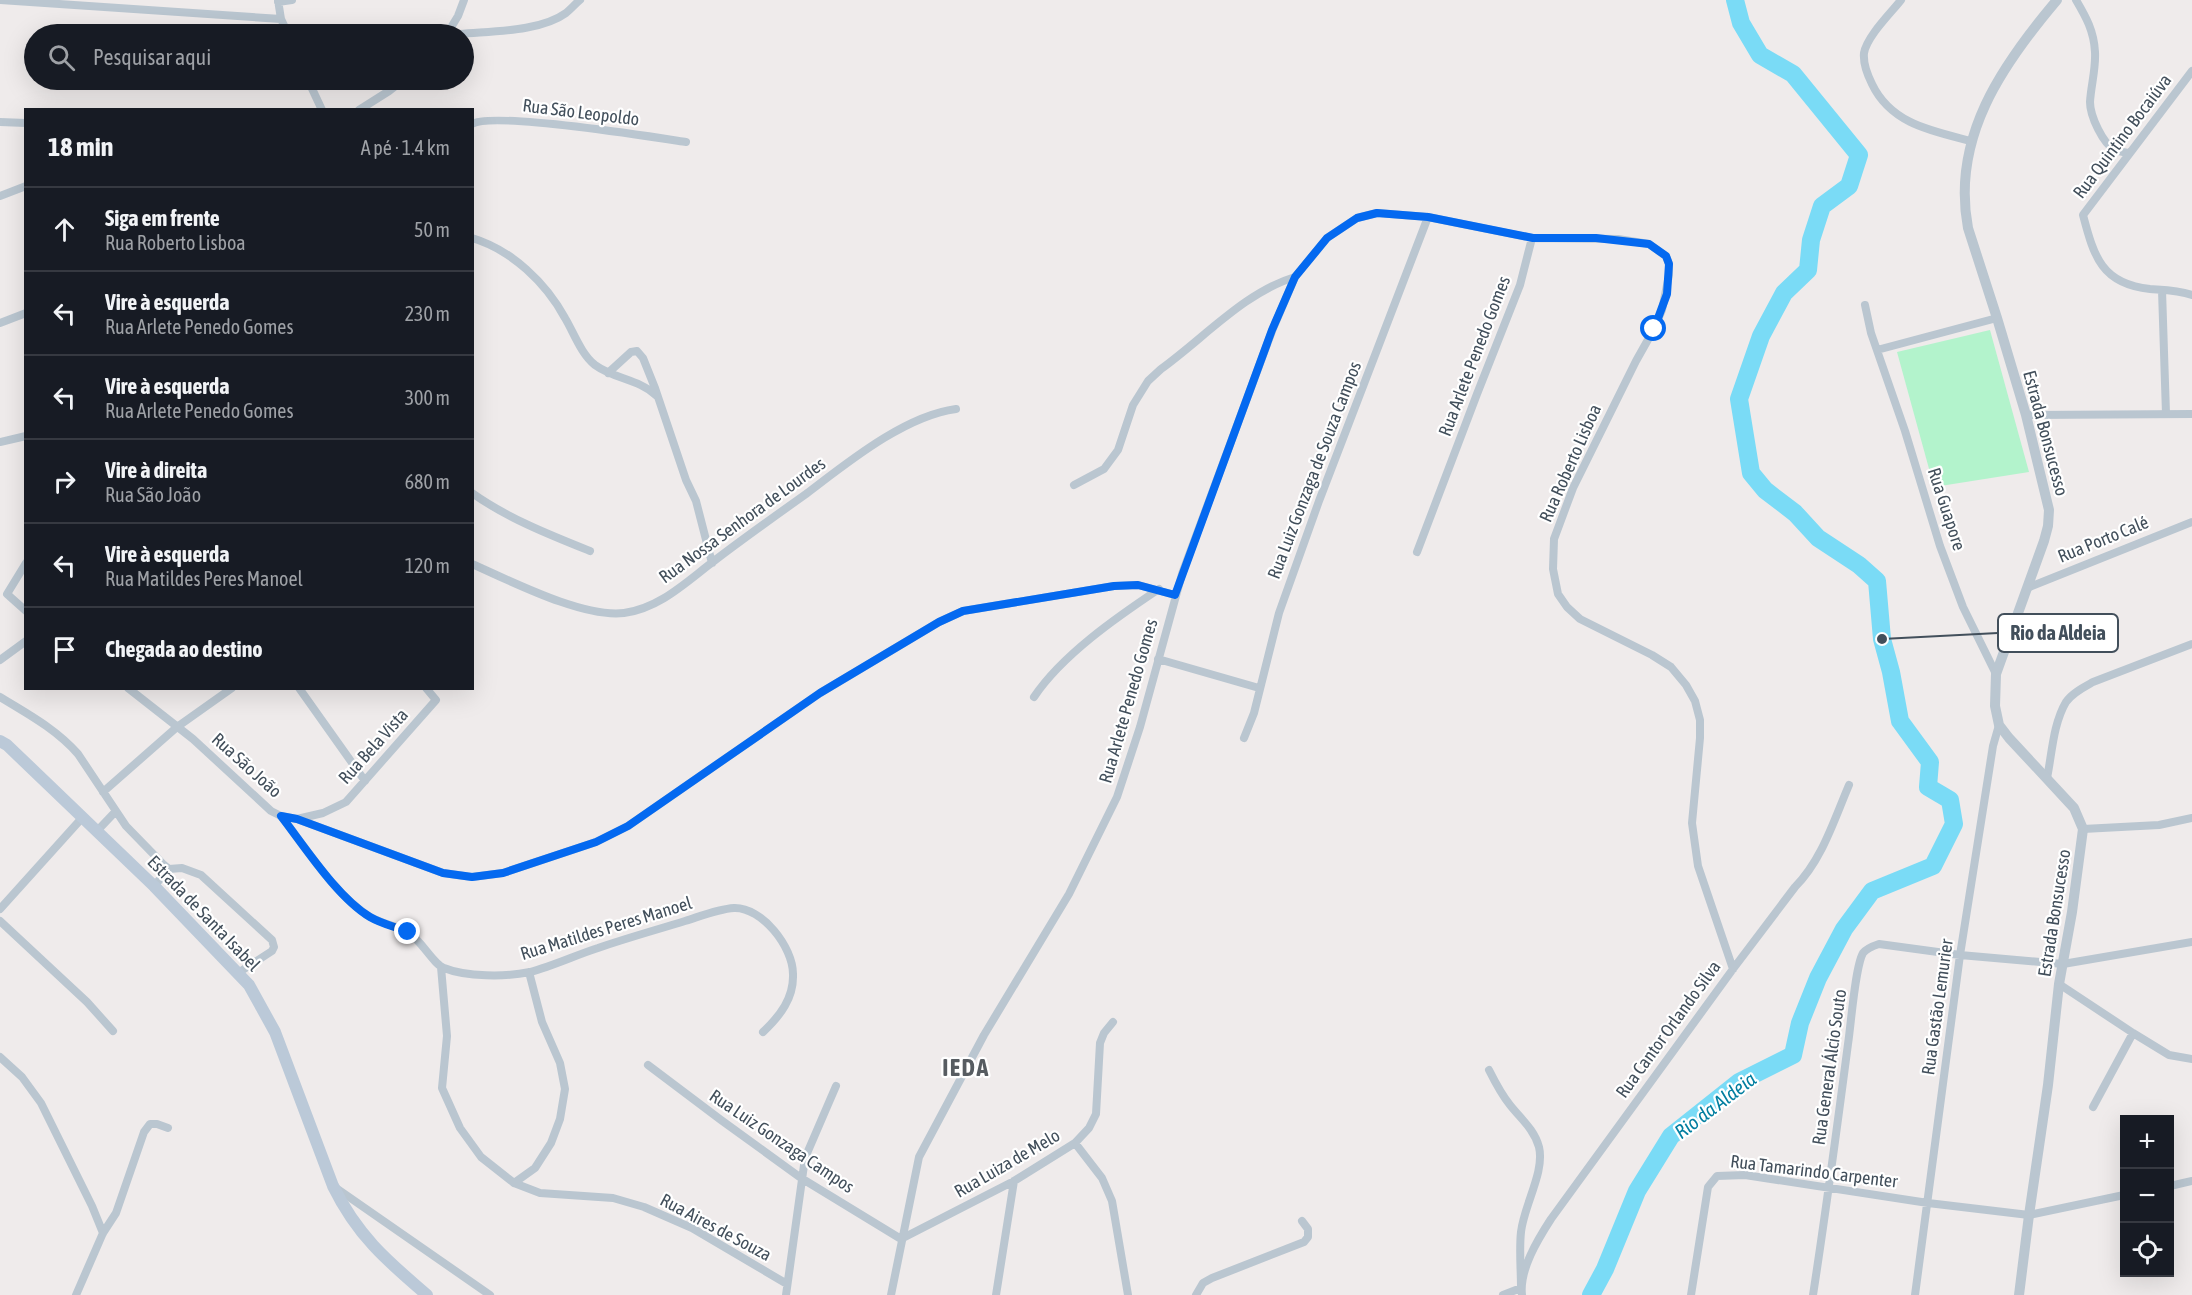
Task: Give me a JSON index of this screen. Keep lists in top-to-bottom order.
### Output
{
  "streets": {
    "main road": ["Estrada de Santa Isabel"],
    "street": [
      "Rua São Leopoldo",
      "Rua Quintino Bocaiúva",
      "Rua Arlete Penedo Gomes",
      "Estrada Bonsucesso",
      "Rua Roberto Lisboa",
      "Rua Luiz Gonzaga de Souza Campos",
      "Rua Guapore",
      "Rua Nossa Senhora de Lourdes",
      "Rua Porto Calé",
      "Rua Bela Vista",
      "Rua São João",
      "Rua Matildes Peres Manoel",
      "Rua Gastão Lemurier",
      "Rua Cantor Orlando Silva",
      "Rua General Álcio Souto",
      "Rua Luiz Gonzaga Campos",
      "Rua Luiza de Melo",
      "Rua Tamarindo Carpenter",
      "Rua Aires de Souza"
    ]
  },
  "crossings": [
    ["Rua Arlete Penedo Gomes", "Rua Roberto Lisboa"],
    ["Rua Arlete Penedo Gomes", "Rua Luiz Gonzaga de Souza Campos"],
    ["Rua Arlete Penedo Gomes", "Rua São João"],
    ["Rua Arlete Penedo Gomes", "Rua Luiz Gonzaga Campos"],
    ["Rua Arlete Penedo Gomes", "Rua Luiza de Melo"],
    ["Estrada Bonsucesso", "Rua Guapore"],
    ["Estrada Bonsucesso", "Rua Porto Calé"],
    ["Estrada Bonsucesso", "Rua Gastão Lemurier"],
    ["Estrada Bonsucesso", "Rua Tamarindo Carpenter"],
    ["Rua Roberto Lisboa", "Rua Cantor Orlando Silva"],
    ["Rua Bela Vista", "Rua São João"],
    ["Rua Matildes Peres Manoel", "Rua Aires de Souza"],
    ["Rua Gastão Lemurier", "Rua General Álcio Souto"],
    ["Rua Gastão Lemurier", "Rua Tamarindo Carpenter"],
    ["Rua General Álcio Souto", "Rua Tamarindo Carpenter"],
    ["Rua Luiz Gonzaga Campos", "Rua Luiza de Melo"]
  ],
  "districts": ["IEDA"],
  "water": ["Rio da Aldeia"],
  "places": ["Rio da Aldeia"],
  "page": {
    "search": "Pesquisar aqui",
    "heading": ["18 min", "A pé · 1.4 km"],
    "list": [
      ["Siga em frente", "Rua Roberto Lisboa", "50 m"],
      ["Vire à esquerda", "Rua Arlete Penedo Gomes", "230 m"],
      ["Vire à esquerda", "Rua Arlete Penedo Gomes", "300 m"],
      ["Vire à direita", "Rua São João", "680 m"],
      ["Vire à esquerda", "Rua Matildes Peres Manoel", "120 m"],
      "Chegada ao destino"
    ],
    "map_buttons": ["+", "−"]
  }
}
